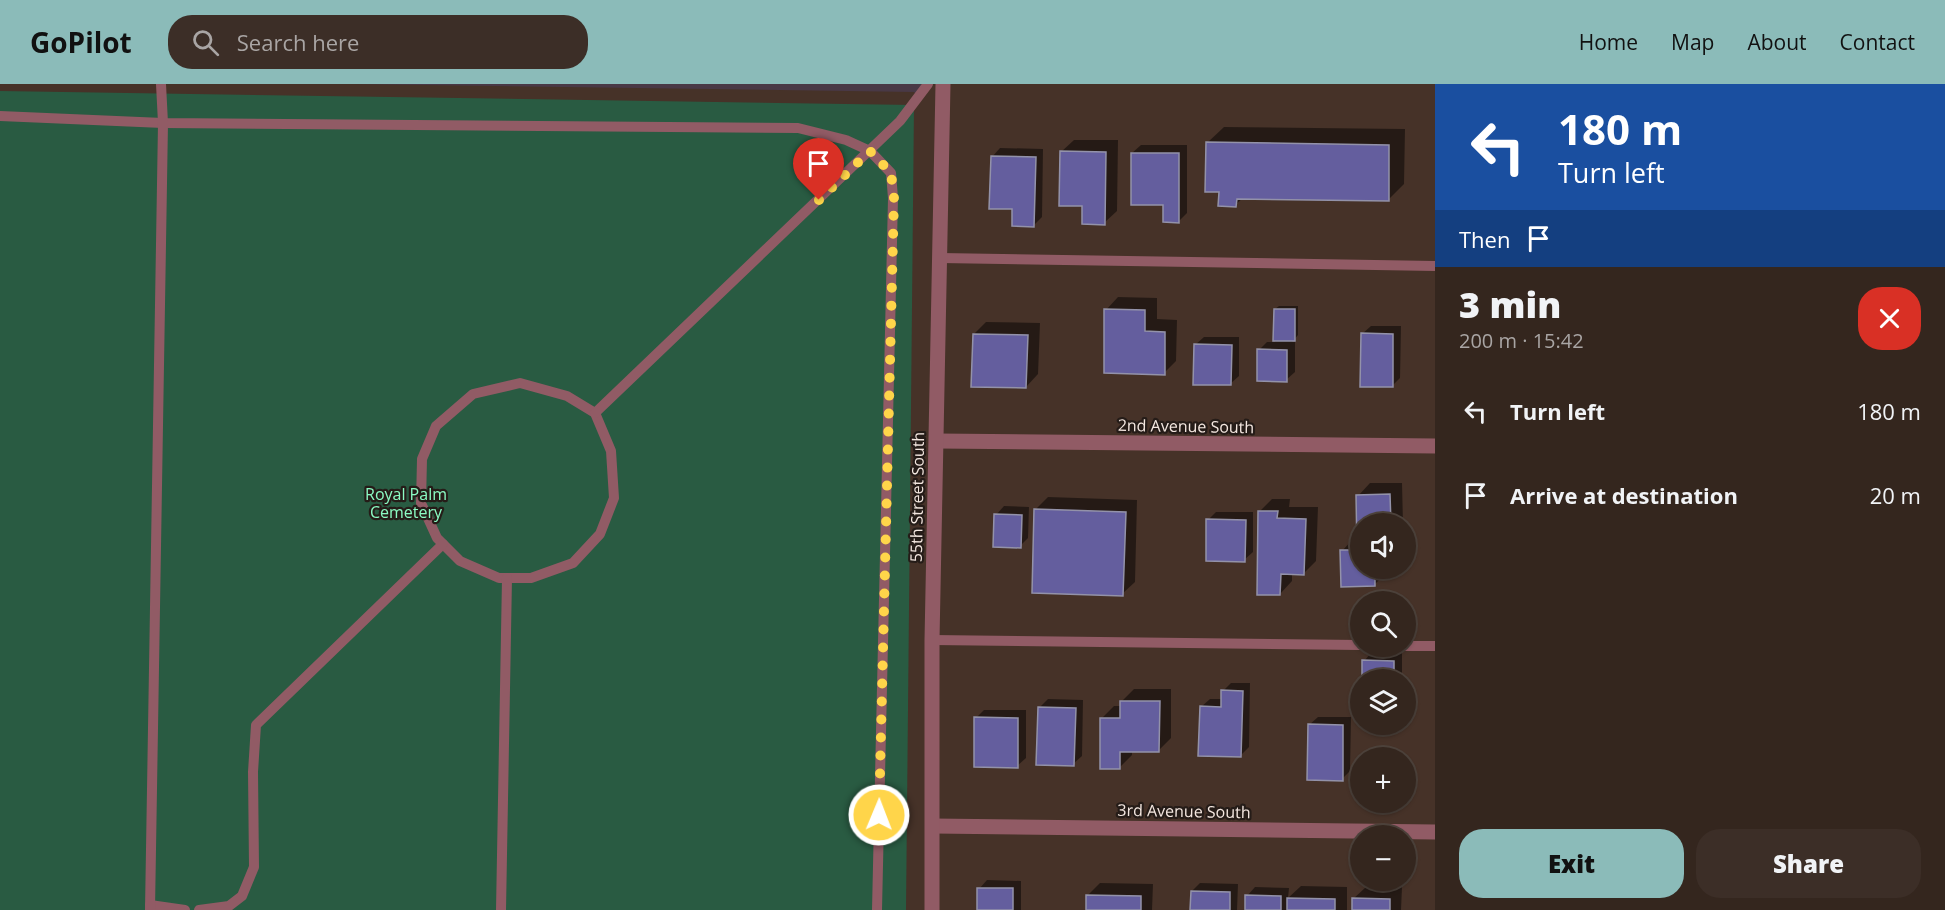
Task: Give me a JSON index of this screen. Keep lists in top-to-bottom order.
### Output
{
  "streets": {
    "street": ["2nd Avenue South", "55th Street South", "3rd Avenue South"]
  },
  "crossings": [
    ["2nd Avenue South", "55th Street South"],
    ["55th Street South", "3rd Avenue South"]
  ],
  "parks": ["Royal Palm Cemetery"],
  "page": {
    "header": "GoPilot",
    "search": "Search here",
    "nav": [
      "Home",
      "Map",
      "About",
      "Contact"
    ],
    "turn": ["180 m", "Turn left"],
    "then": "Then",
    "heading": ["3 min", "200 m · 15:42"],
    "list": [
      {
        "name": "Turn left",
        "value": "180 m"
      },
      {
        "name": "Arrive at destination",
        "value": "20 m"
      }
    ],
    "map_buttons": ["+", "−"],
    "buttons": ["Exit", "Share"]
  }
}
